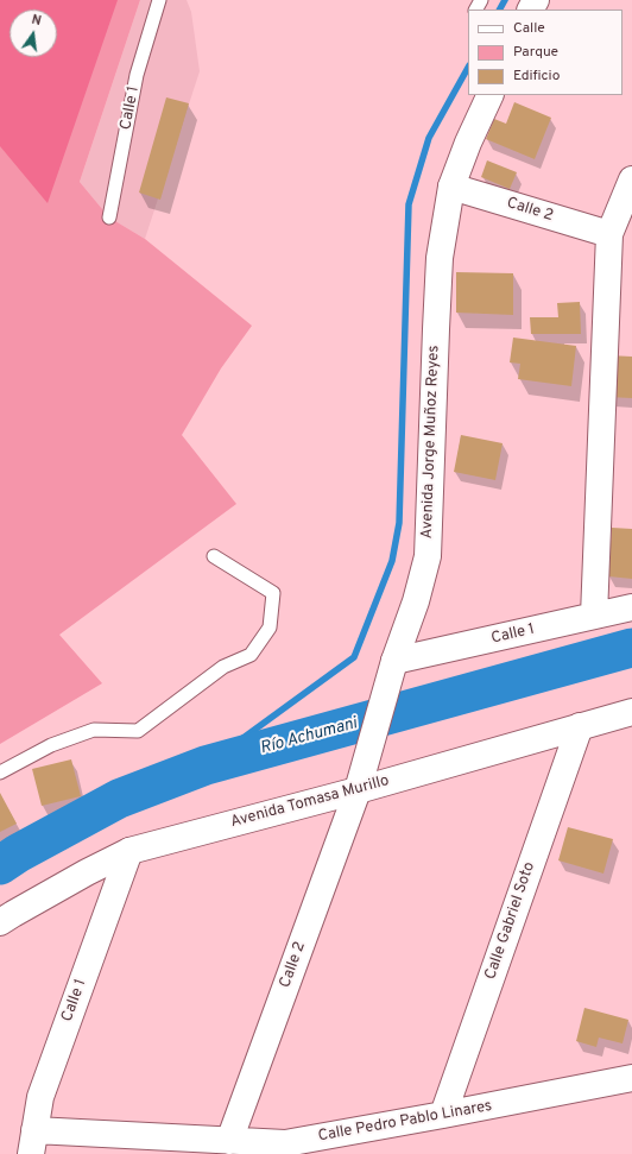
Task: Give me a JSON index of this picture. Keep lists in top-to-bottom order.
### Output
{
  "streets": {
    "street": [
      "Calle 1",
      "Calle 2",
      "Avenida Jorge Muñoz Reyes",
      "Avenida Tomasa Murillo",
      "Calle Gabriel Soto",
      "Calle Pedro Pablo Linares"
    ]
  },
  "crossings": [
    ["Calle 1", "Avenida Jorge Muñoz Reyes"],
    ["Calle 1", "Avenida Tomasa Murillo"],
    ["Calle 1", "Calle Pedro Pablo Linares"],
    ["Calle 2", "Avenida Jorge Muñoz Reyes"],
    ["Calle 2", "Avenida Tomasa Murillo"],
    ["Calle 2", "Calle Pedro Pablo Linares"],
    ["Avenida Jorge Muñoz Reyes", "Avenida Tomasa Murillo"],
    ["Avenida Tomasa Murillo", "Calle Gabriel Soto"],
    ["Calle Gabriel Soto", "Calle Pedro Pablo Linares"]
  ],
  "water": ["Río Achumani"],
  "legend": ["Calle", "Parque", "Edificio"],
  "north": "top"
}
